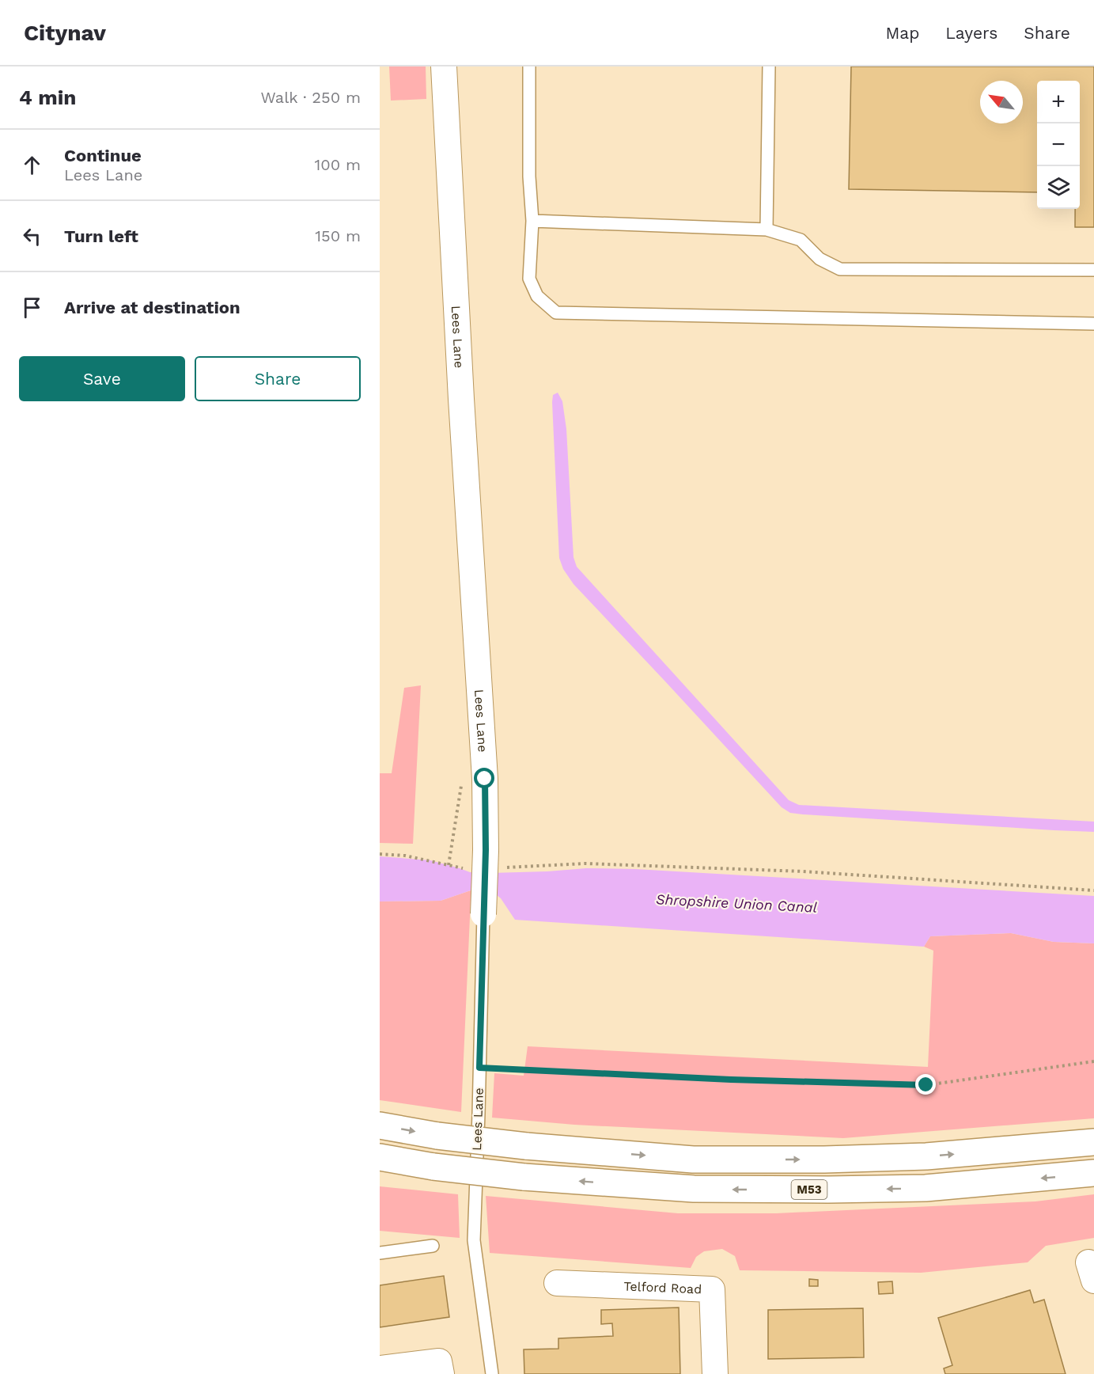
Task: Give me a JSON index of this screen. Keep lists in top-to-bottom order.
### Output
{
  "streets": {
    "highway": ["M53"],
    "street": ["Lees Lane", "Telford Road"]
  },
  "water": ["Shropshire Union Canal"],
  "north": "top left",
  "page": {
    "header": "Citynav",
    "nav": ["Map", "Layers", "Share"],
    "heading": ["4 min", "Walk · 250 m"],
    "map_buttons": ["+", "−"],
    "list": [
      ["Continue", "Lees Lane", "100 m"],
      ["Turn left", "150 m"],
      "Arrive at destination"
    ],
    "buttons": ["Save", "Share"]
  }
}
